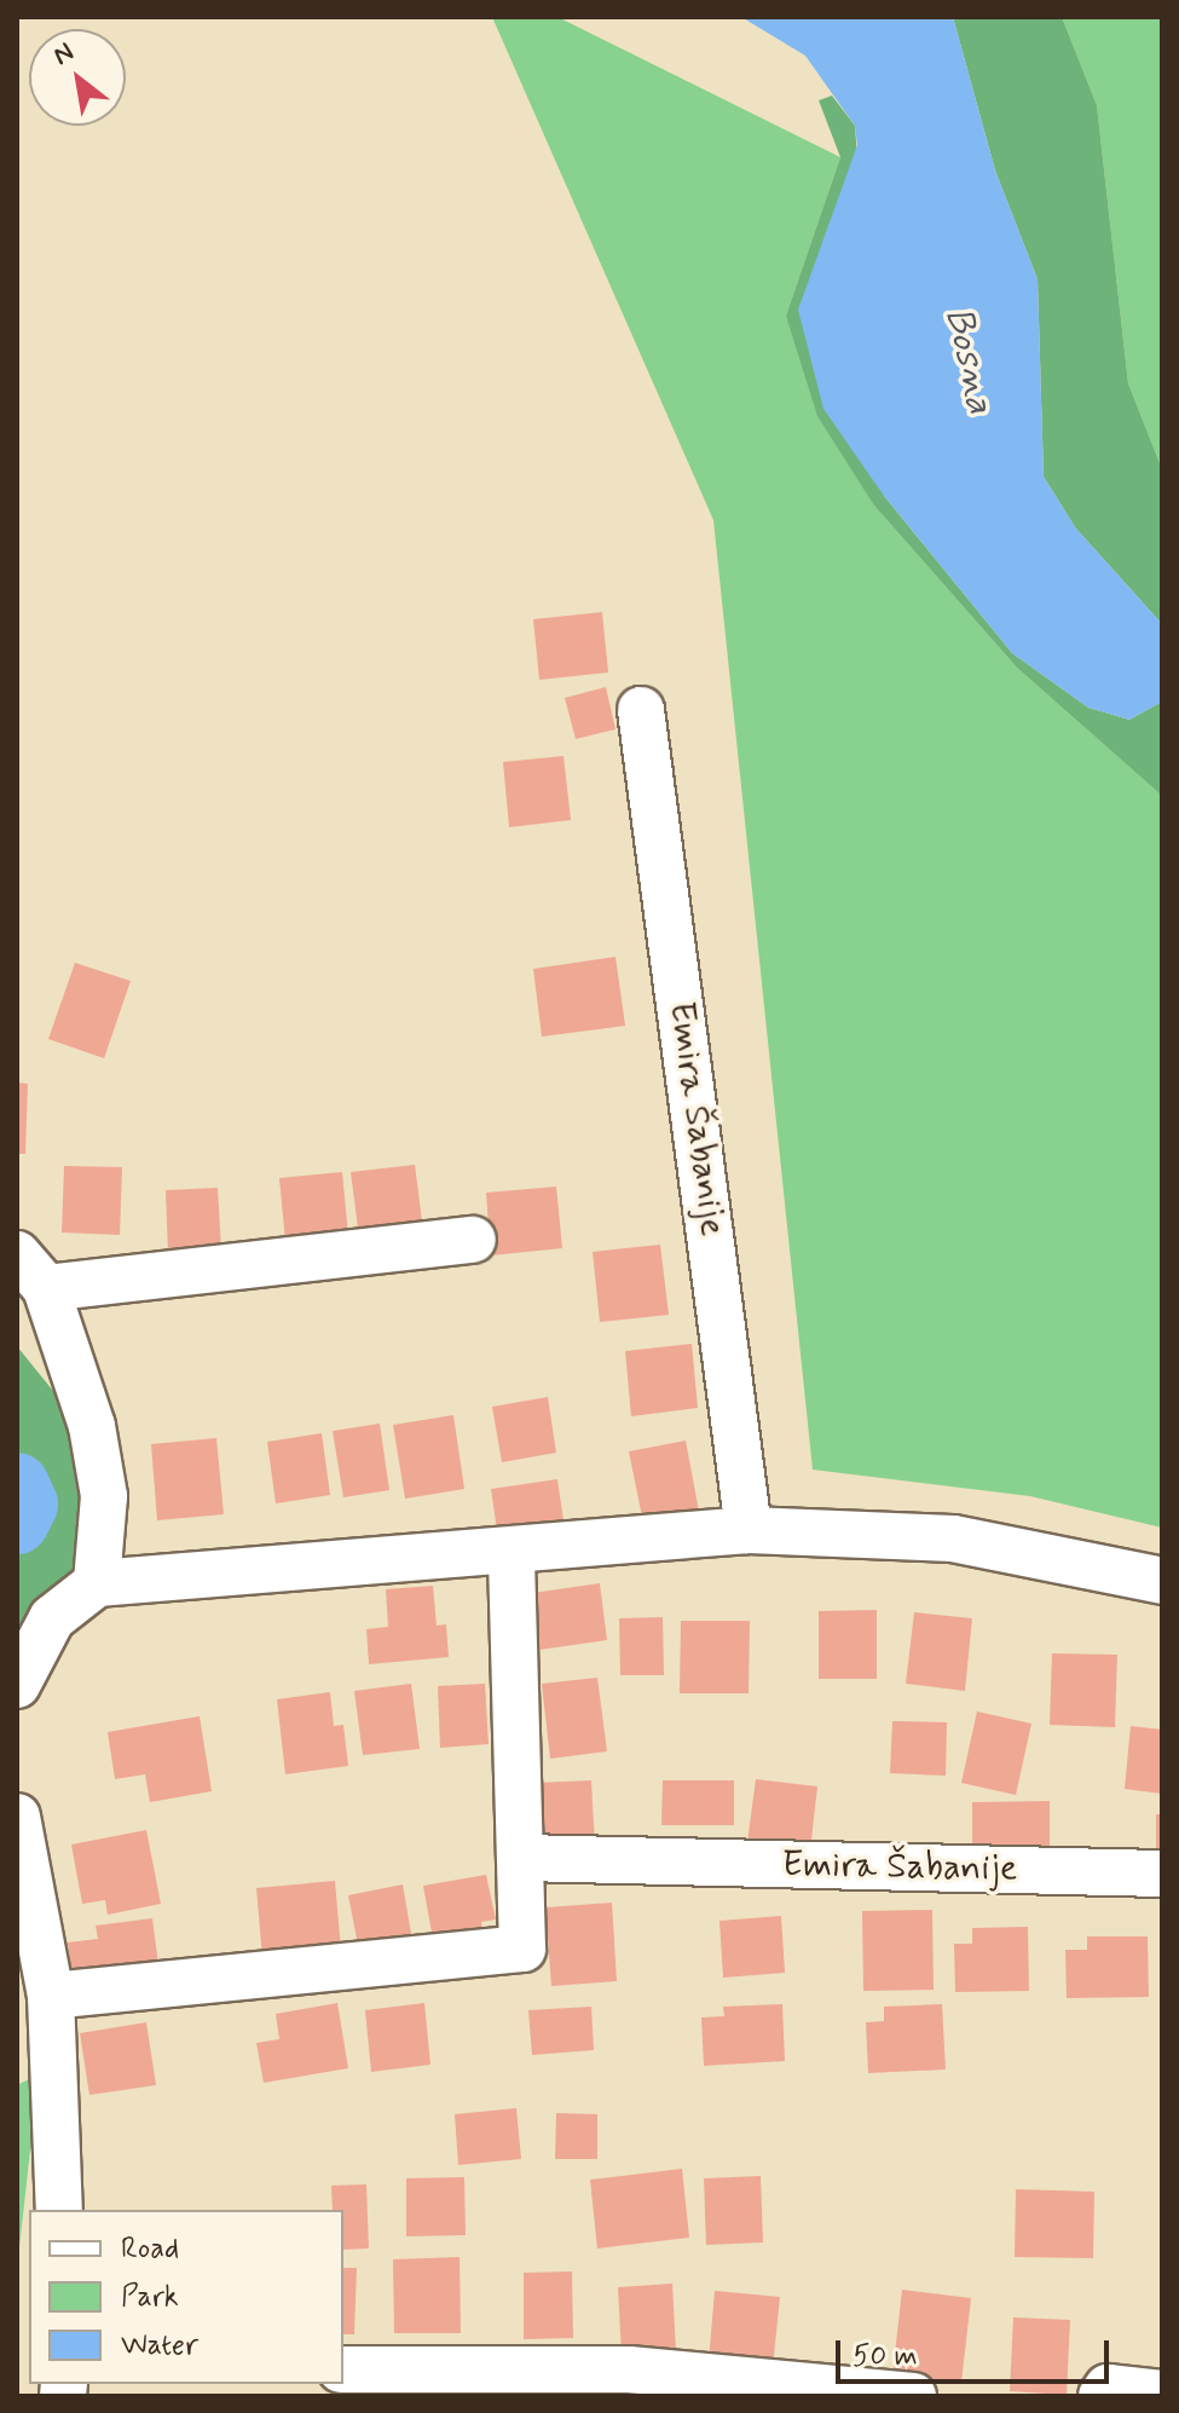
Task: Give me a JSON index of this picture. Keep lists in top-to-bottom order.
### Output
{
  "streets": {
    "street": ["Emira Šabanije"]
  },
  "water": ["Bosna"],
  "legend": ["Road", "Park", "Water"],
  "scale_bar": "50 m",
  "north": "top left"
}
